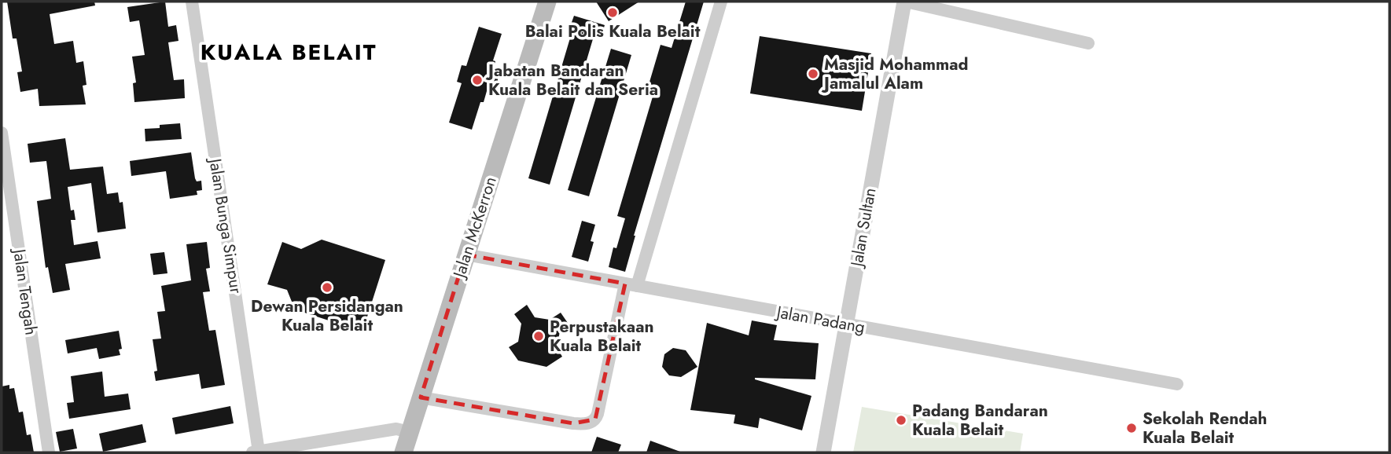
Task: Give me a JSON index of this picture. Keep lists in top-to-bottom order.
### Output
{
  "streets": {
    "main road": ["Jalan McKerron"],
    "street": [
      "Jalan Bunga Simpur",
      "Jalan Sultan",
      "Jalan Tengah",
      "Jalan Padang"
    ]
  },
  "crossings": [
    ["Jalan McKerron", "Jalan Padang"],
    ["Jalan Sultan", "Jalan Padang"]
  ],
  "districts": ["KUALA BELAIT"],
  "places": [
    "Balai Polis Kuala Belait",
    "Masjid Mohammad Jamalul Alam",
    "Jabatan Bandaran Kuala Belait dan Seria",
    "Dewan Persidangan Kuala Belait",
    "Perpustakaan Kuala Belait",
    "Padang Bandaran Kuala Belait",
    "Sekolah Rendah Kuala Belait"
  ]
}
